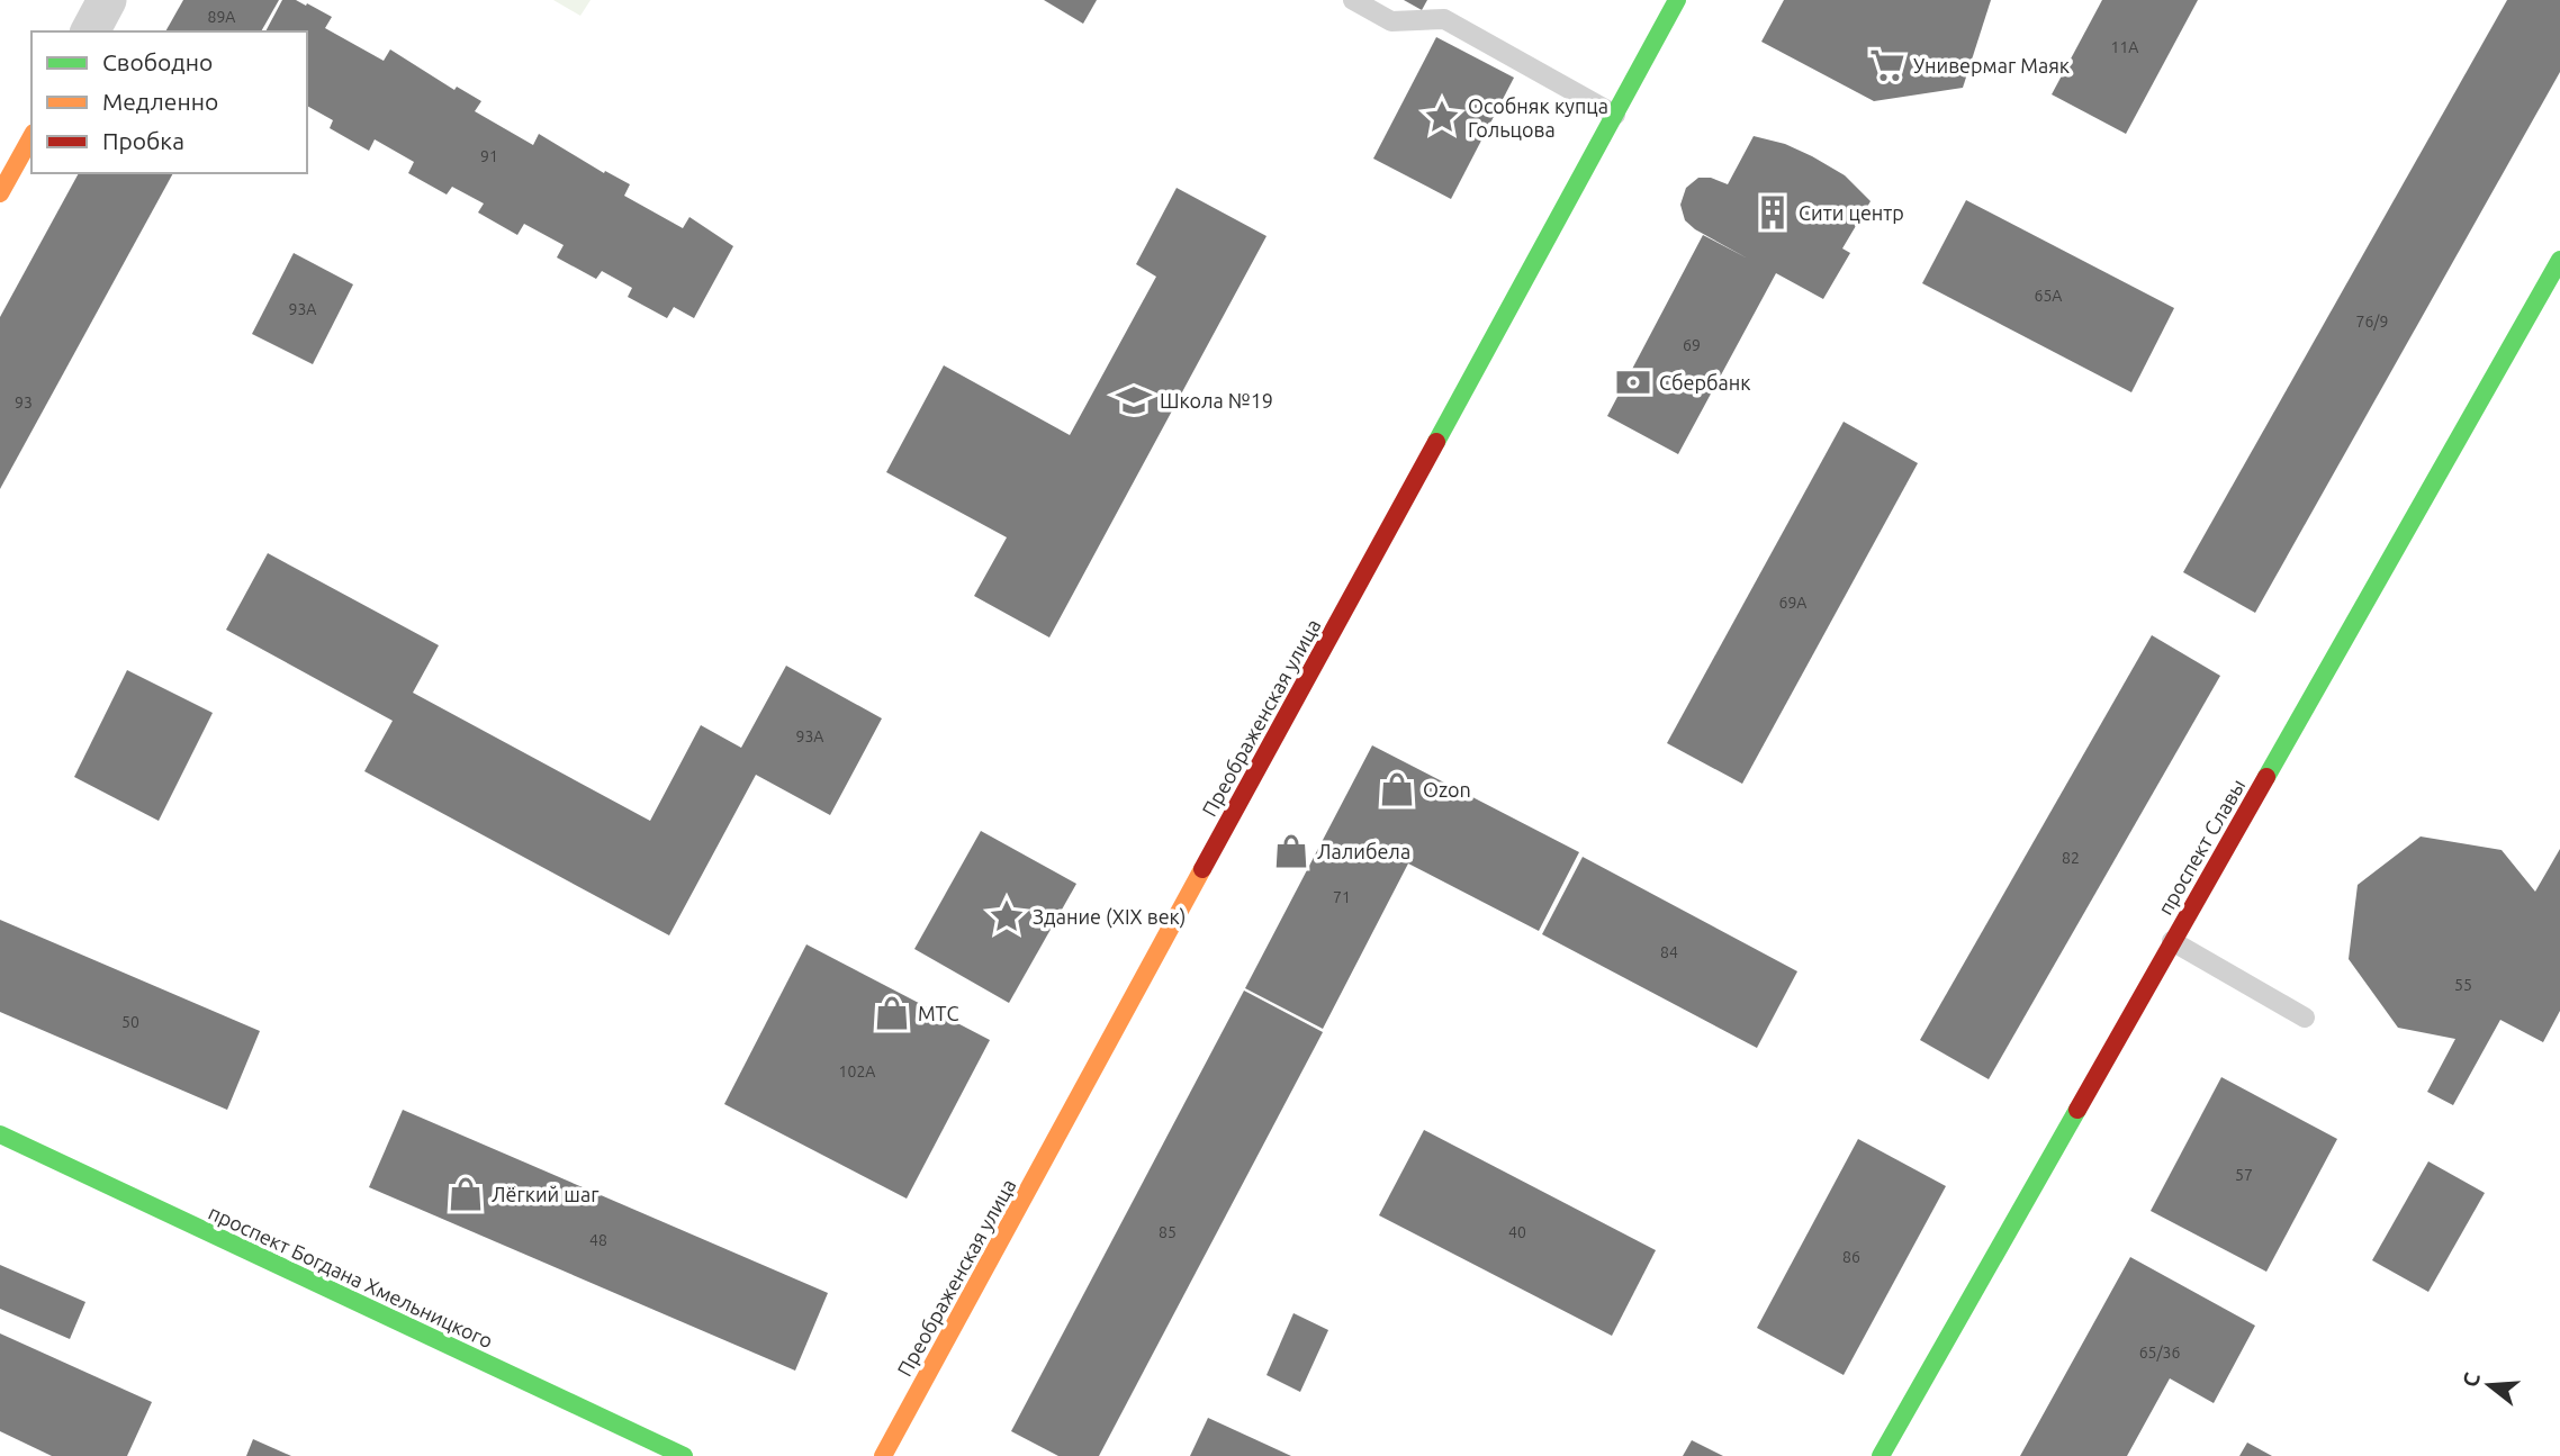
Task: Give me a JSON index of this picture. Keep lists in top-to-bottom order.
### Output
{
  "streets": {
    "main road": ["Преображенская улица", "проспект Славы", "проспект Богдана Хмельницкого"]
  },
  "places": {
    "supermarket": ["Универмаг Маяк"],
    "place": ["Особняк купца Гольцова", "Здание (XIX век)"],
    "building": ["Сити центр"],
    "bank": ["Сбербанк"],
    "school or university": ["Школа №19"],
    "shop": [
      "Ozon",
      "Лалибела",
      "МТС",
      "Лёгкий шаг"
    ]
  },
  "house_numbers": [
    "89А",
    "11А",
    "91",
    "65А",
    "93А",
    "76/9",
    "69",
    "93",
    "69А",
    "93А",
    "82",
    "71",
    "84",
    "55",
    "50",
    "102А",
    "57",
    "85",
    "40",
    "48",
    "86",
    "65/36"
  ],
  "legend": ["Свободно", "Медленно", "Пробка"],
  "north": "left"
}
